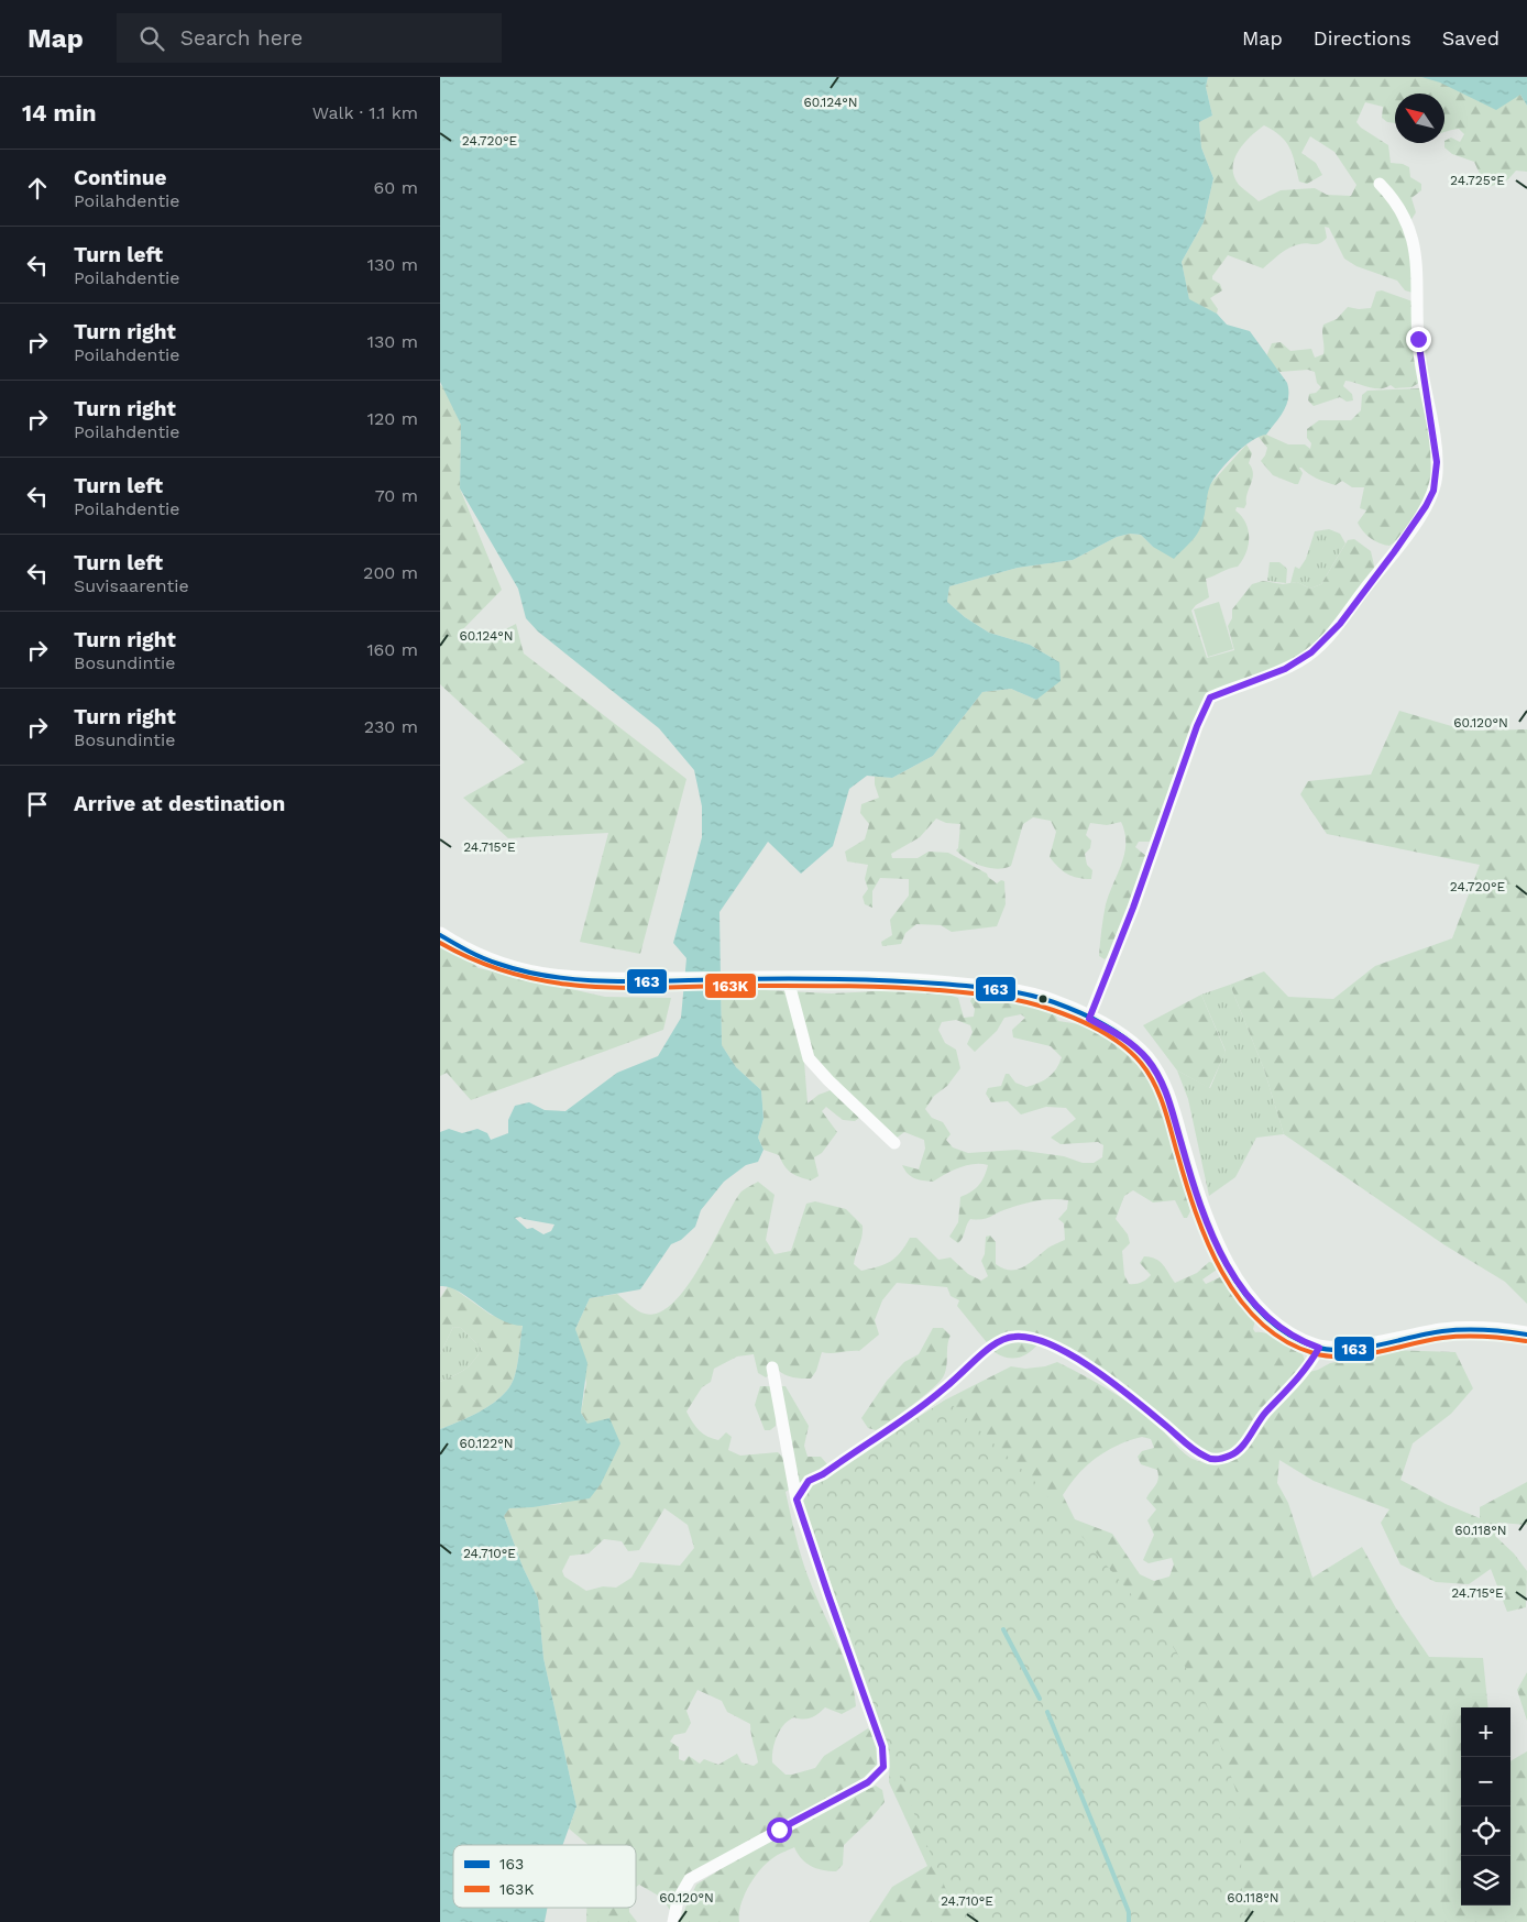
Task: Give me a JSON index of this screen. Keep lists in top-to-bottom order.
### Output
{
  "lines": ["transit line 163", "transit line 163K"],
  "legend": ["163", "163K"],
  "north": "top left",
  "page": {
    "header": "Map",
    "search": "Search here",
    "nav": ["Map", "Directions", "Saved"],
    "heading": ["14 min", "Walk · 1.1 km"],
    "list": [
      ["Continue", "Poilahdentie", "60 m"],
      ["Turn left", "Poilahdentie", "130 m"],
      ["Turn right", "Poilahdentie", "130 m"],
      ["Turn right", "Poilahdentie", "120 m"],
      ["Turn left", "Poilahdentie", "70 m"],
      ["Turn left", "Suvisaarentie", "200 m"],
      ["Turn right", "Bosundintie", "160 m"],
      ["Turn right", "Bosundintie", "230 m"],
      "Arrive at destination"
    ],
    "map_buttons": ["+", "−"]
  },
  "coordinates": [
    "60.124°N",
    "24.720°E",
    "24.725°E",
    "60.120°N",
    "24.715°E",
    "60.122°N",
    "60.118°N",
    "24.710°E"
  ]
}
